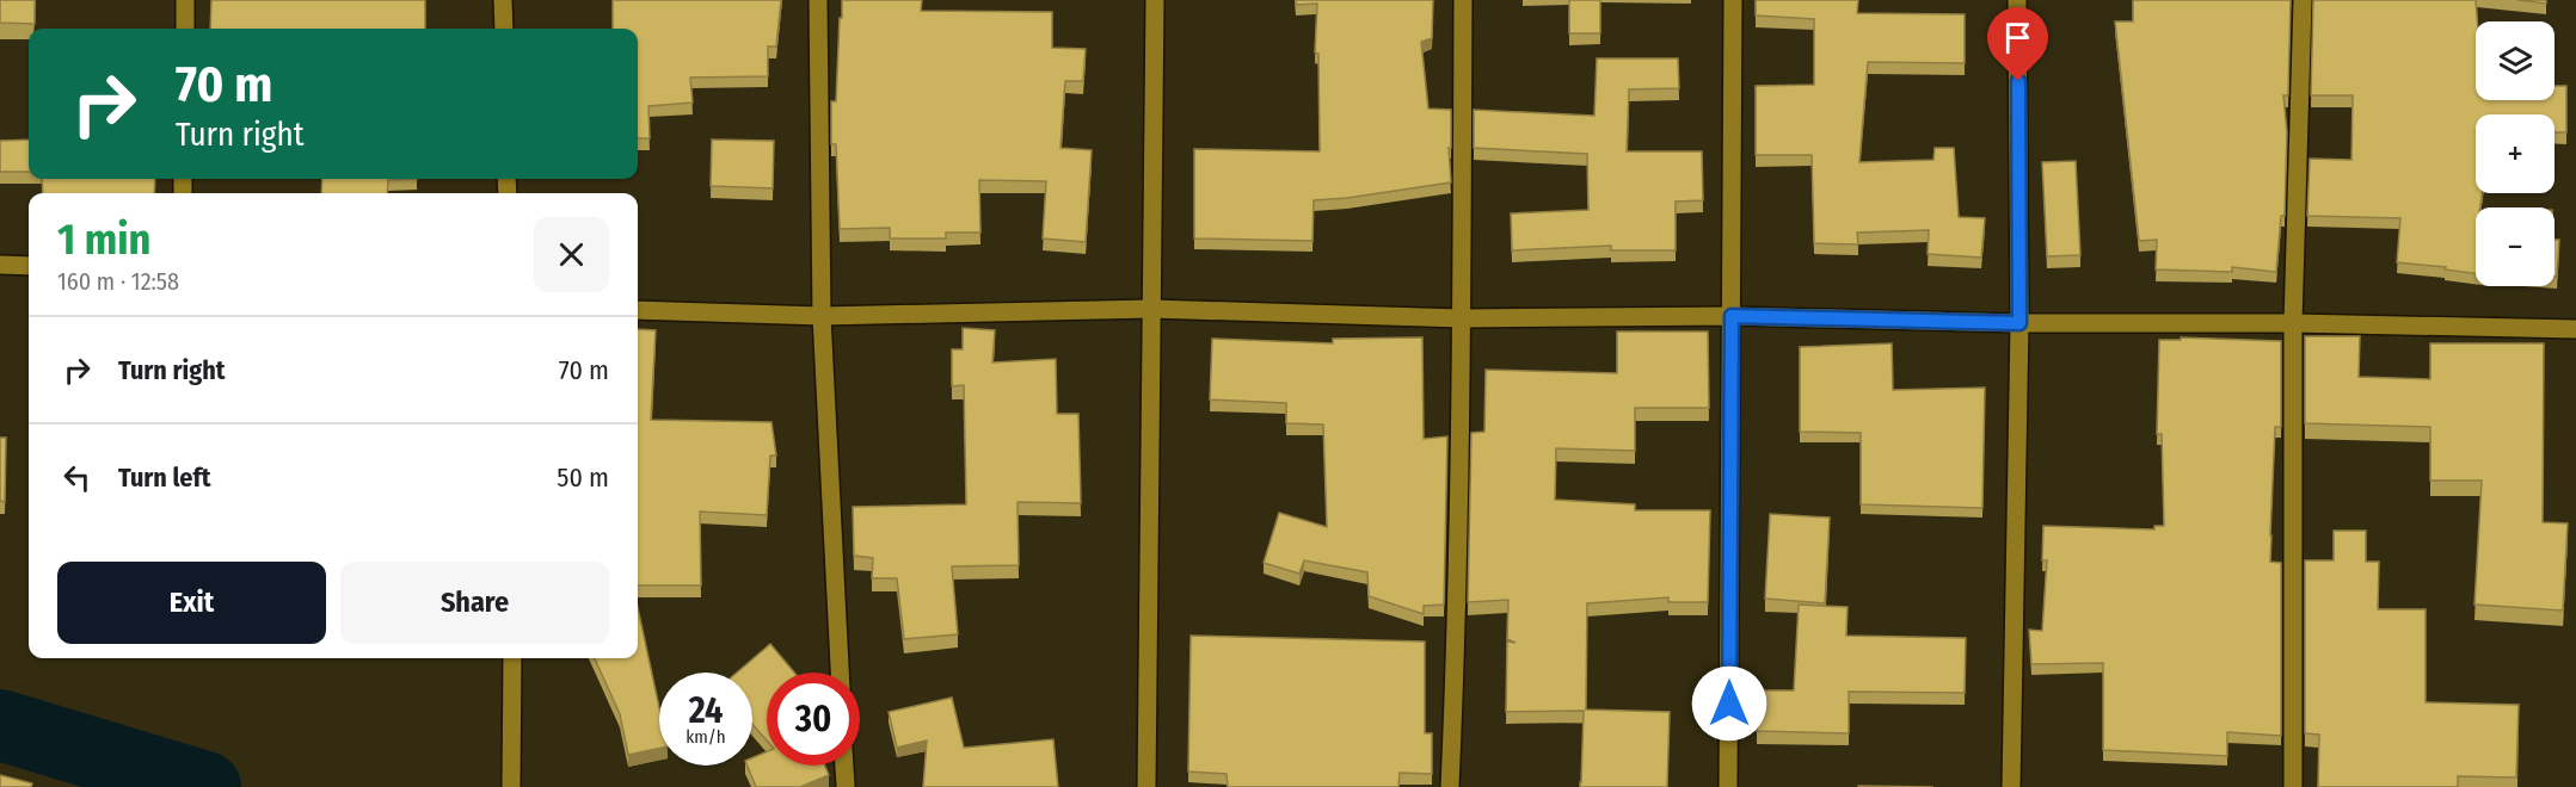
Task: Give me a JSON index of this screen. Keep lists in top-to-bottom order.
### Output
{
  "page": {
    "map_buttons": ["+", "−"],
    "turn": ["70 m", "Turn right"],
    "heading": ["1 min", "160 m · 12:58"],
    "list": [
      {
        "name": "Turn right",
        "value": "70 m"
      },
      {
        "name": "Turn left",
        "value": "50 m"
      }
    ],
    "buttons": ["Exit", "Share"],
    "speed": "24 km/h",
    "limit": "30"
  }
}
